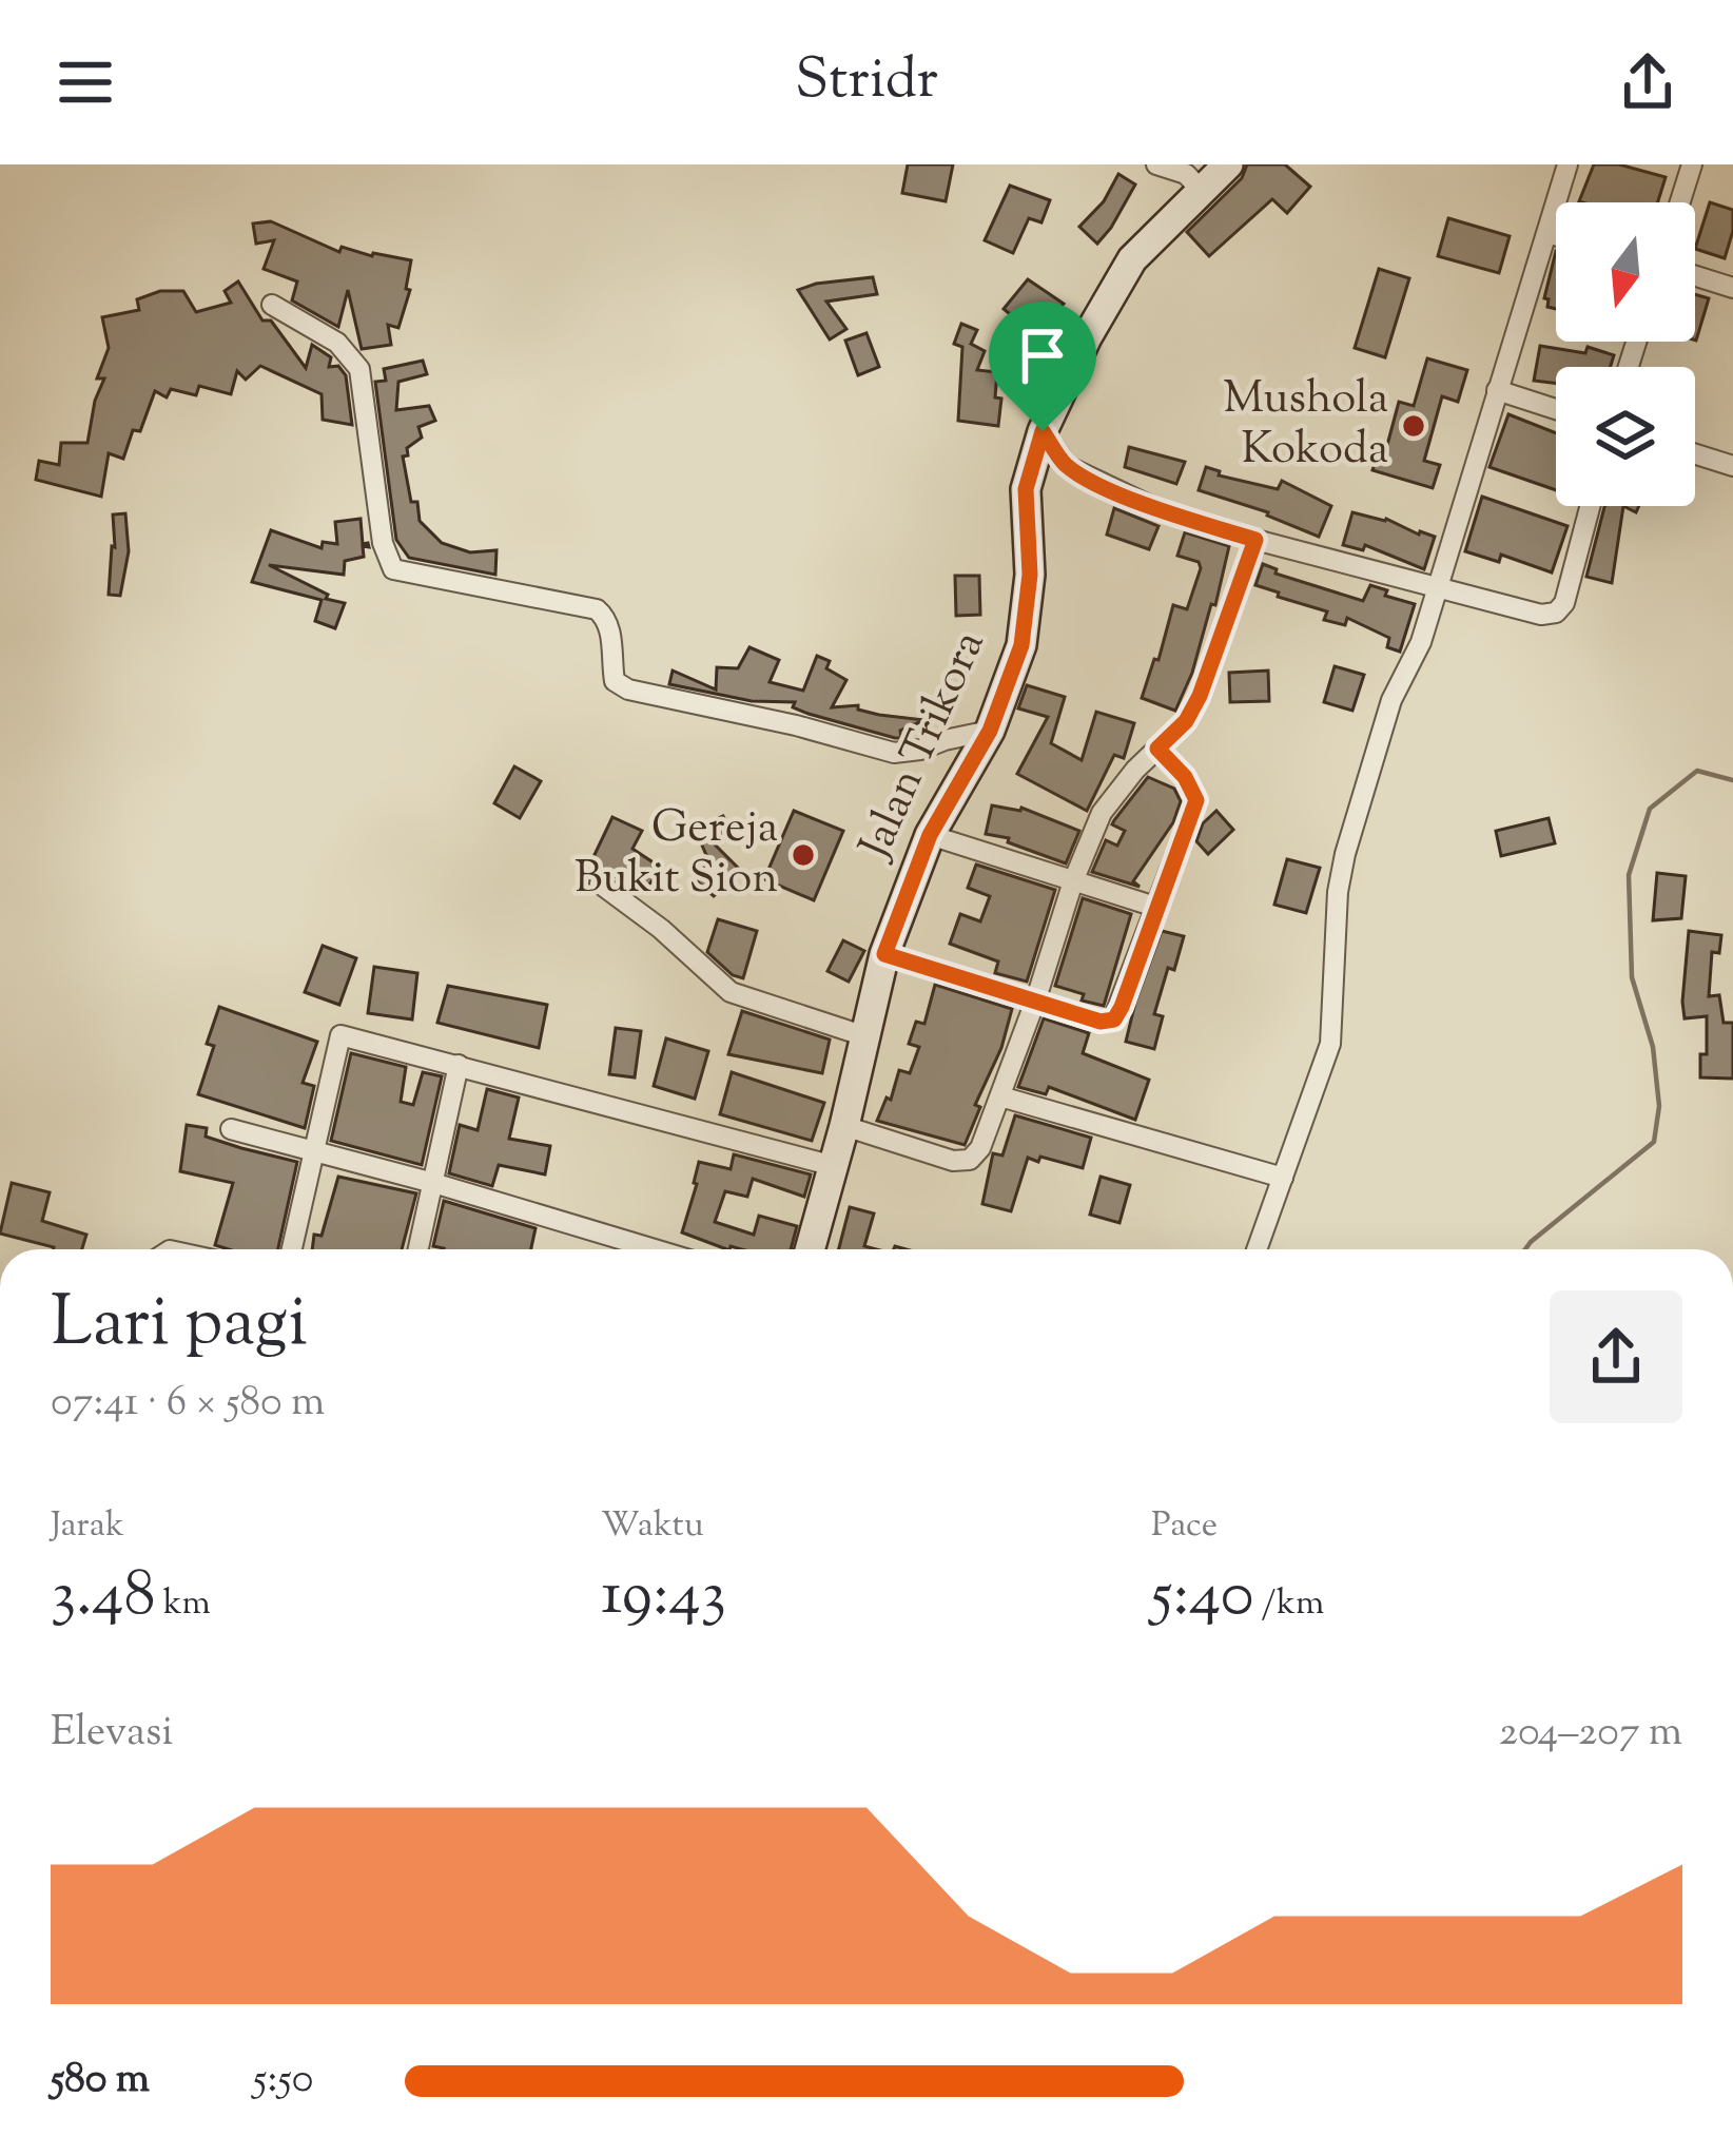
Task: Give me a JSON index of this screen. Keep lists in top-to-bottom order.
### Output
{
  "streets": {
    "street": ["Jalan Trikora"]
  },
  "places": ["Mushola Kokoda", "Gereja Bukit Sion"],
  "north": "bottom",
  "page": {
    "header": "Stridr",
    "heading": ["Lari pagi", "07:41 · 6 × 580 m"],
    "stats": [
      ["Jarak", "3.48 km"],
      ["Waktu", "19:43"],
      ["Pace", "5:40 /km"]
    ],
    "chart": ["Elevasi", "204–207 m"],
    "list": [
      {
        "name": "580 m",
        "note": "5:50"
      }
    ]
  }
}
